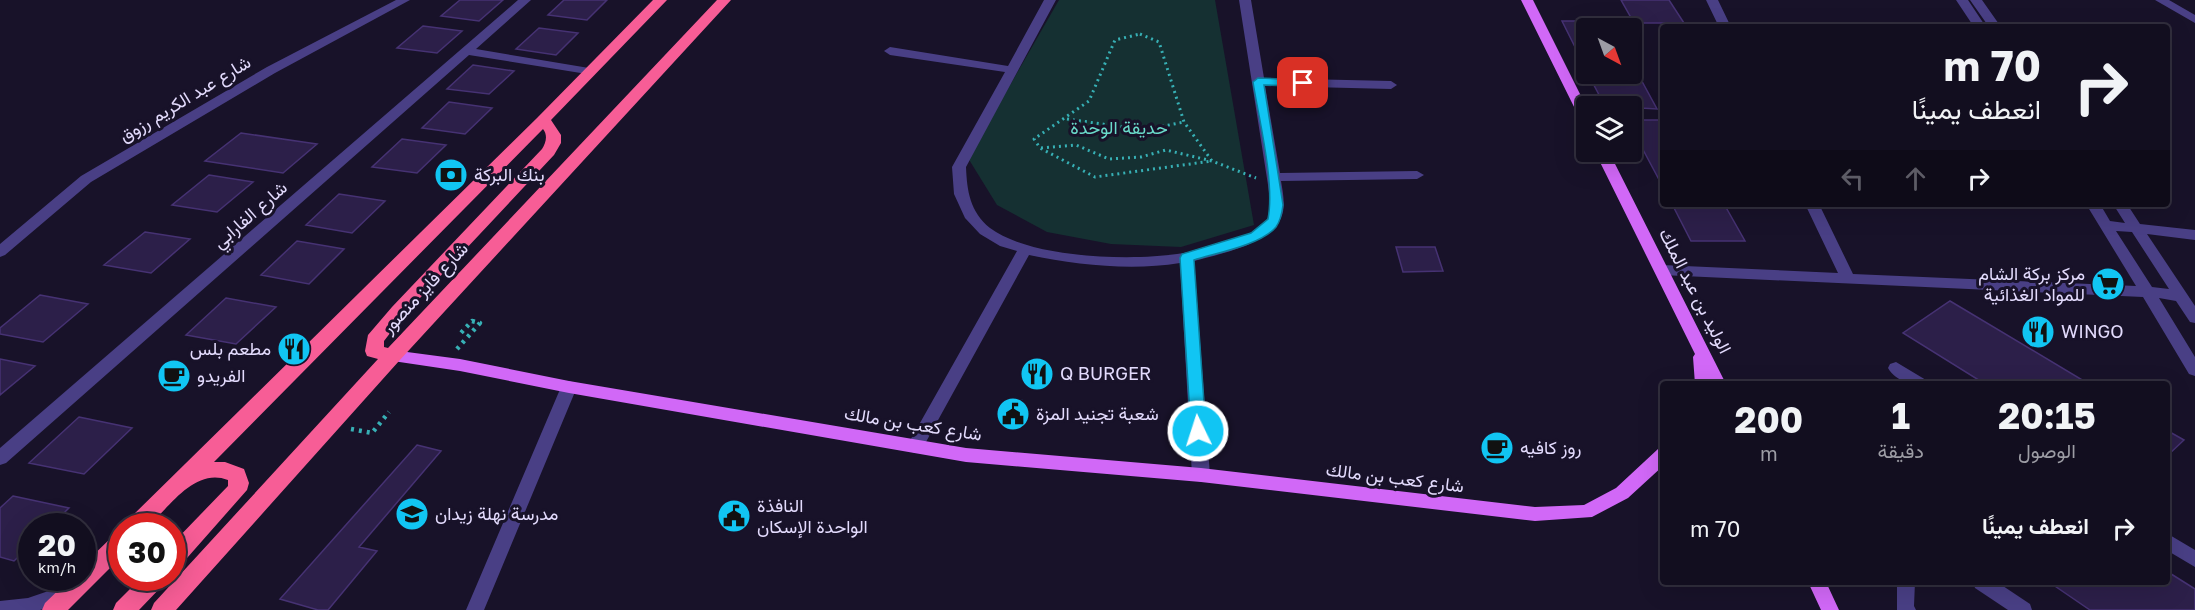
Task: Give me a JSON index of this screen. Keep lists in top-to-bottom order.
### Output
{
  "streets": {
    "highway": ["شارع فايز منصور"],
    "main road": ["الوليد بن عبد الملك", "شارع كعب بن مالك"],
    "street": ["شارع عبد الكريم رزوق", "شارع الفارابي"]
  },
  "crossings": [
    ["شارع فايز منصور", "شارع كعب بن مالك"]
  ],
  "parks": ["حديقة الوحدة"],
  "places": {
    "bank": ["بنك البركة"],
    "supermarket": ["مركز بركة الشام للمواد الغذائية"],
    "restaurant": ["WINGO", "مطعم بلس", "Q BURGER"],
    "cafe": ["الفريدو", "روز كافيه"],
    "public building": ["شعبة تجنيد المزة", "النافذة الواحدة الإسكان"],
    "school or university": ["مدرسة نهلة زيدان"]
  },
  "north": "bottom right",
  "page": {
    "turn": ["70 m", "انعطف يمينًا"],
    "eta": [
      "20:15",
      "الوصول",
      "1",
      "دقيقة",
      "200",
      "m"
    ],
    "list": [
      {
        "name": "انعطف يمينًا",
        "value": "70 m"
      }
    ],
    "speed": "20 km/h",
    "limit": "30"
  }
}
